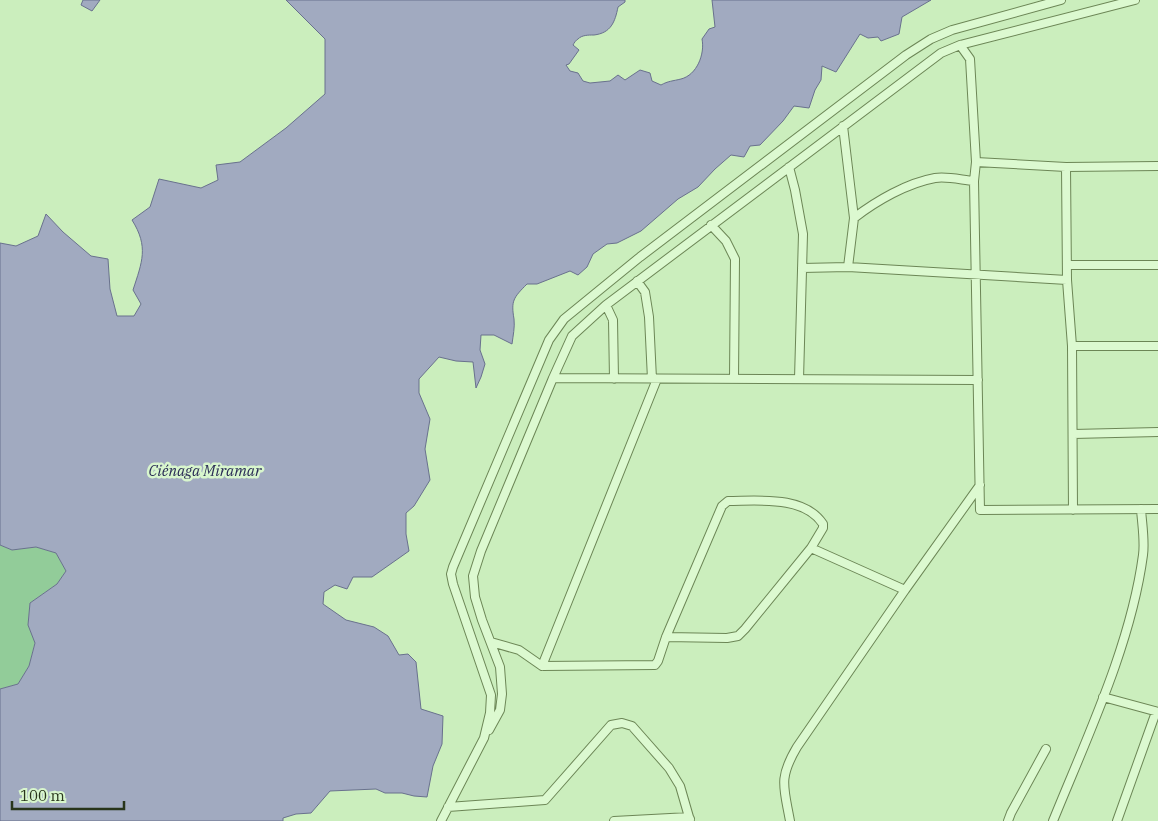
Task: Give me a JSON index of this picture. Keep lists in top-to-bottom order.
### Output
{
  "water": ["Ciénaga Miramar"],
  "scale_bar": "100 m"
}
